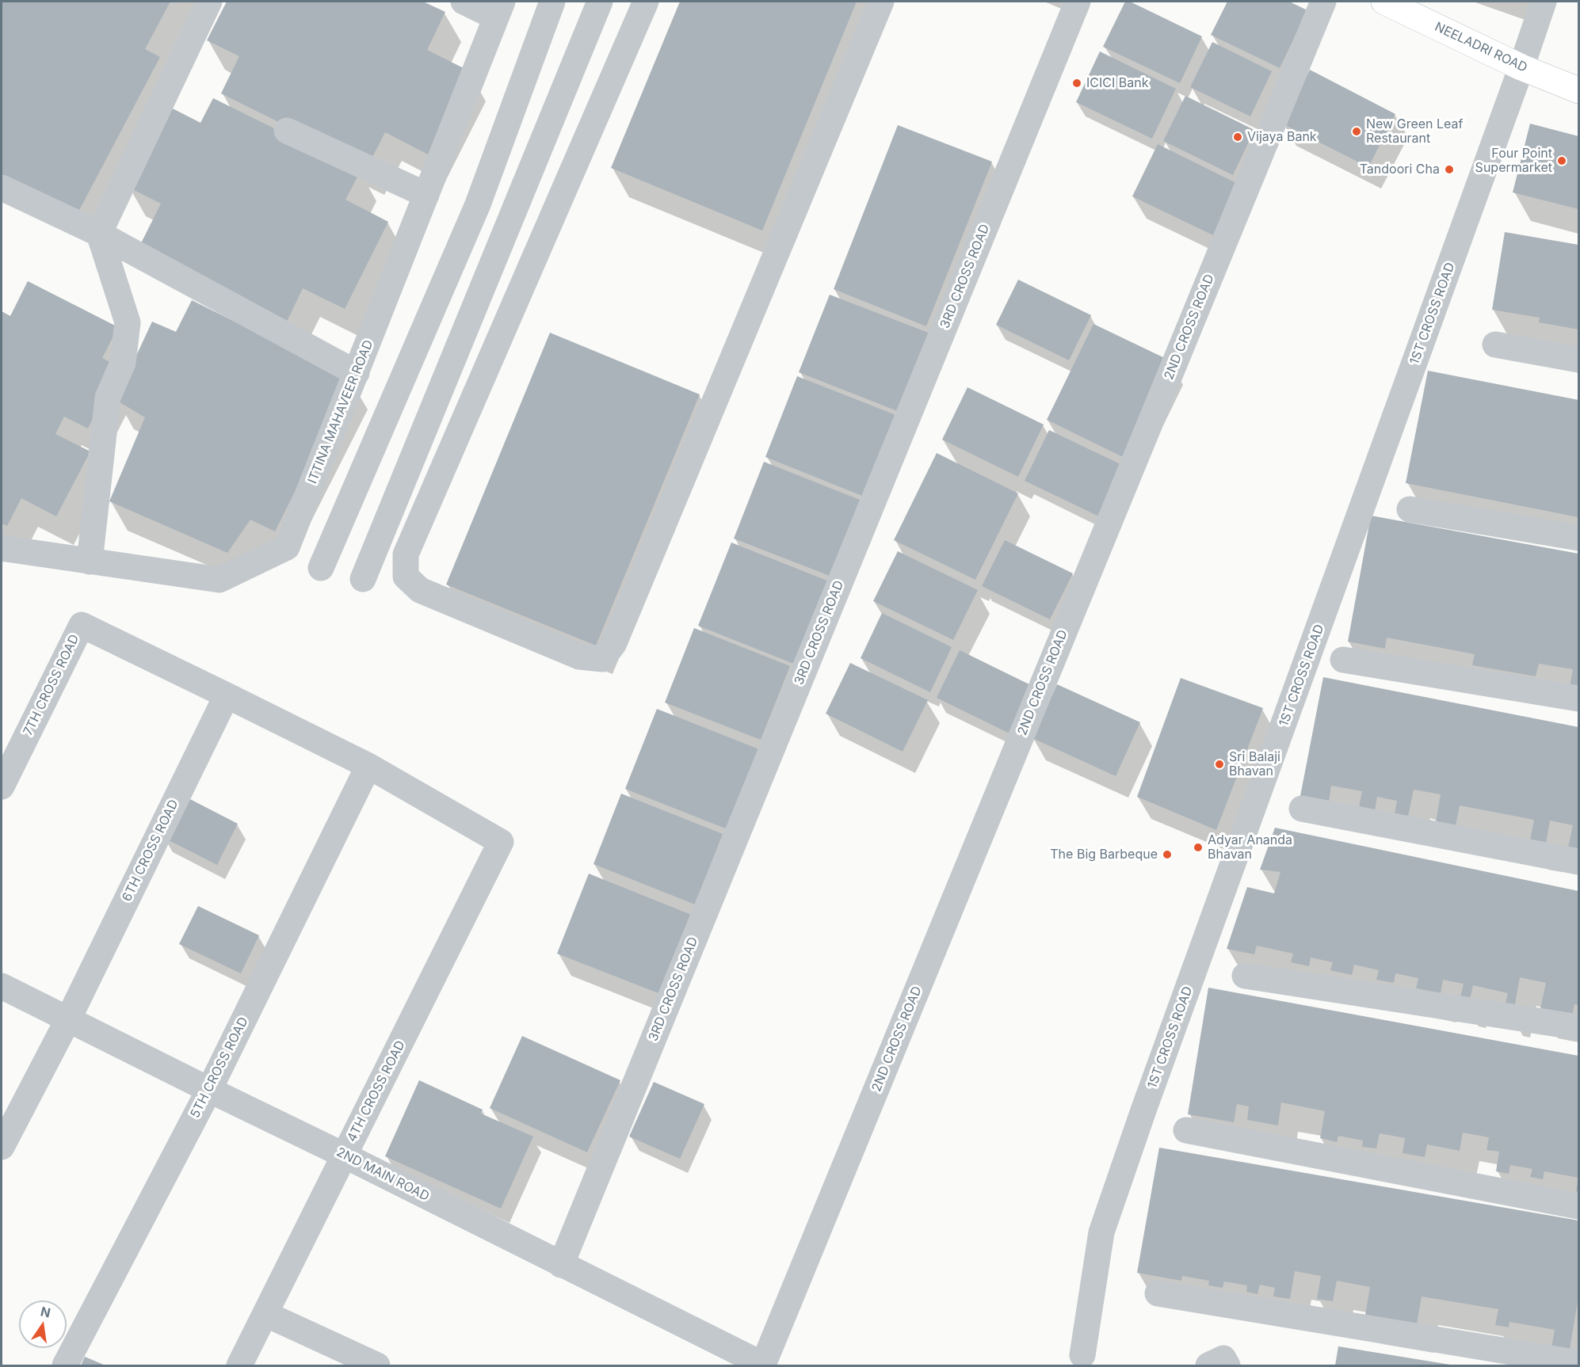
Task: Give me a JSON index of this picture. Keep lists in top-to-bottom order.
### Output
{
  "streets": {
    "main road": ["NEELADRI ROAD"],
    "street": [
      "3RD CROSS ROAD",
      "1ST CROSS ROAD",
      "2ND CROSS ROAD",
      "ITTINA MAHAVEER ROAD",
      "7TH CROSS ROAD",
      "6TH CROSS ROAD",
      "5TH CROSS ROAD",
      "4TH CROSS ROAD",
      "2ND MAIN ROAD"
    ]
  },
  "crossings": [
    ["NEELADRI ROAD", "1ST CROSS ROAD"],
    ["3RD CROSS ROAD", "2ND MAIN ROAD"],
    ["2ND CROSS ROAD", "2ND MAIN ROAD"],
    ["7TH CROSS ROAD", "6TH CROSS ROAD"],
    ["6TH CROSS ROAD", "2ND MAIN ROAD"],
    ["5TH CROSS ROAD", "4TH CROSS ROAD"],
    ["5TH CROSS ROAD", "2ND MAIN ROAD"],
    ["4TH CROSS ROAD", "2ND MAIN ROAD"]
  ],
  "places": [
    "ICICI Bank",
    "New Green Leaf Restaurant",
    "Vijaya Bank",
    "Four Point Supermarket",
    "Tandoori Cha",
    "Sri Balaji Bhavan",
    "Adyar Ananda Bhavan",
    "The Big Barbeque"
  ],
  "north": "top"
}
